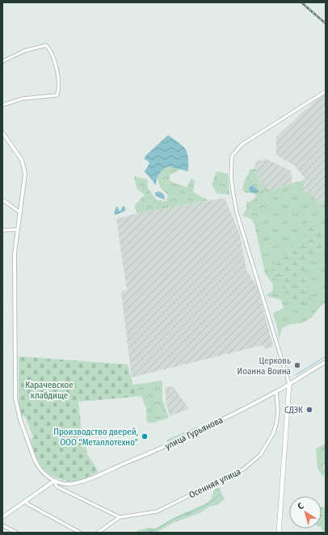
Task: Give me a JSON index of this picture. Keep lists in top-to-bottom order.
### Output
{
  "streets": {
    "street": ["улица Гурьянова", "Осенняя улица"]
  },
  "crossings": [
    ["улица Гурьянова", "Осенняя улица"]
  ],
  "parks": ["Карачевское клабдище"],
  "places": ["Церковь Иоанна Воина", "СДЭК", "Производство дверей, ООО \"Металлотехно\""],
  "north": "top left"
}
